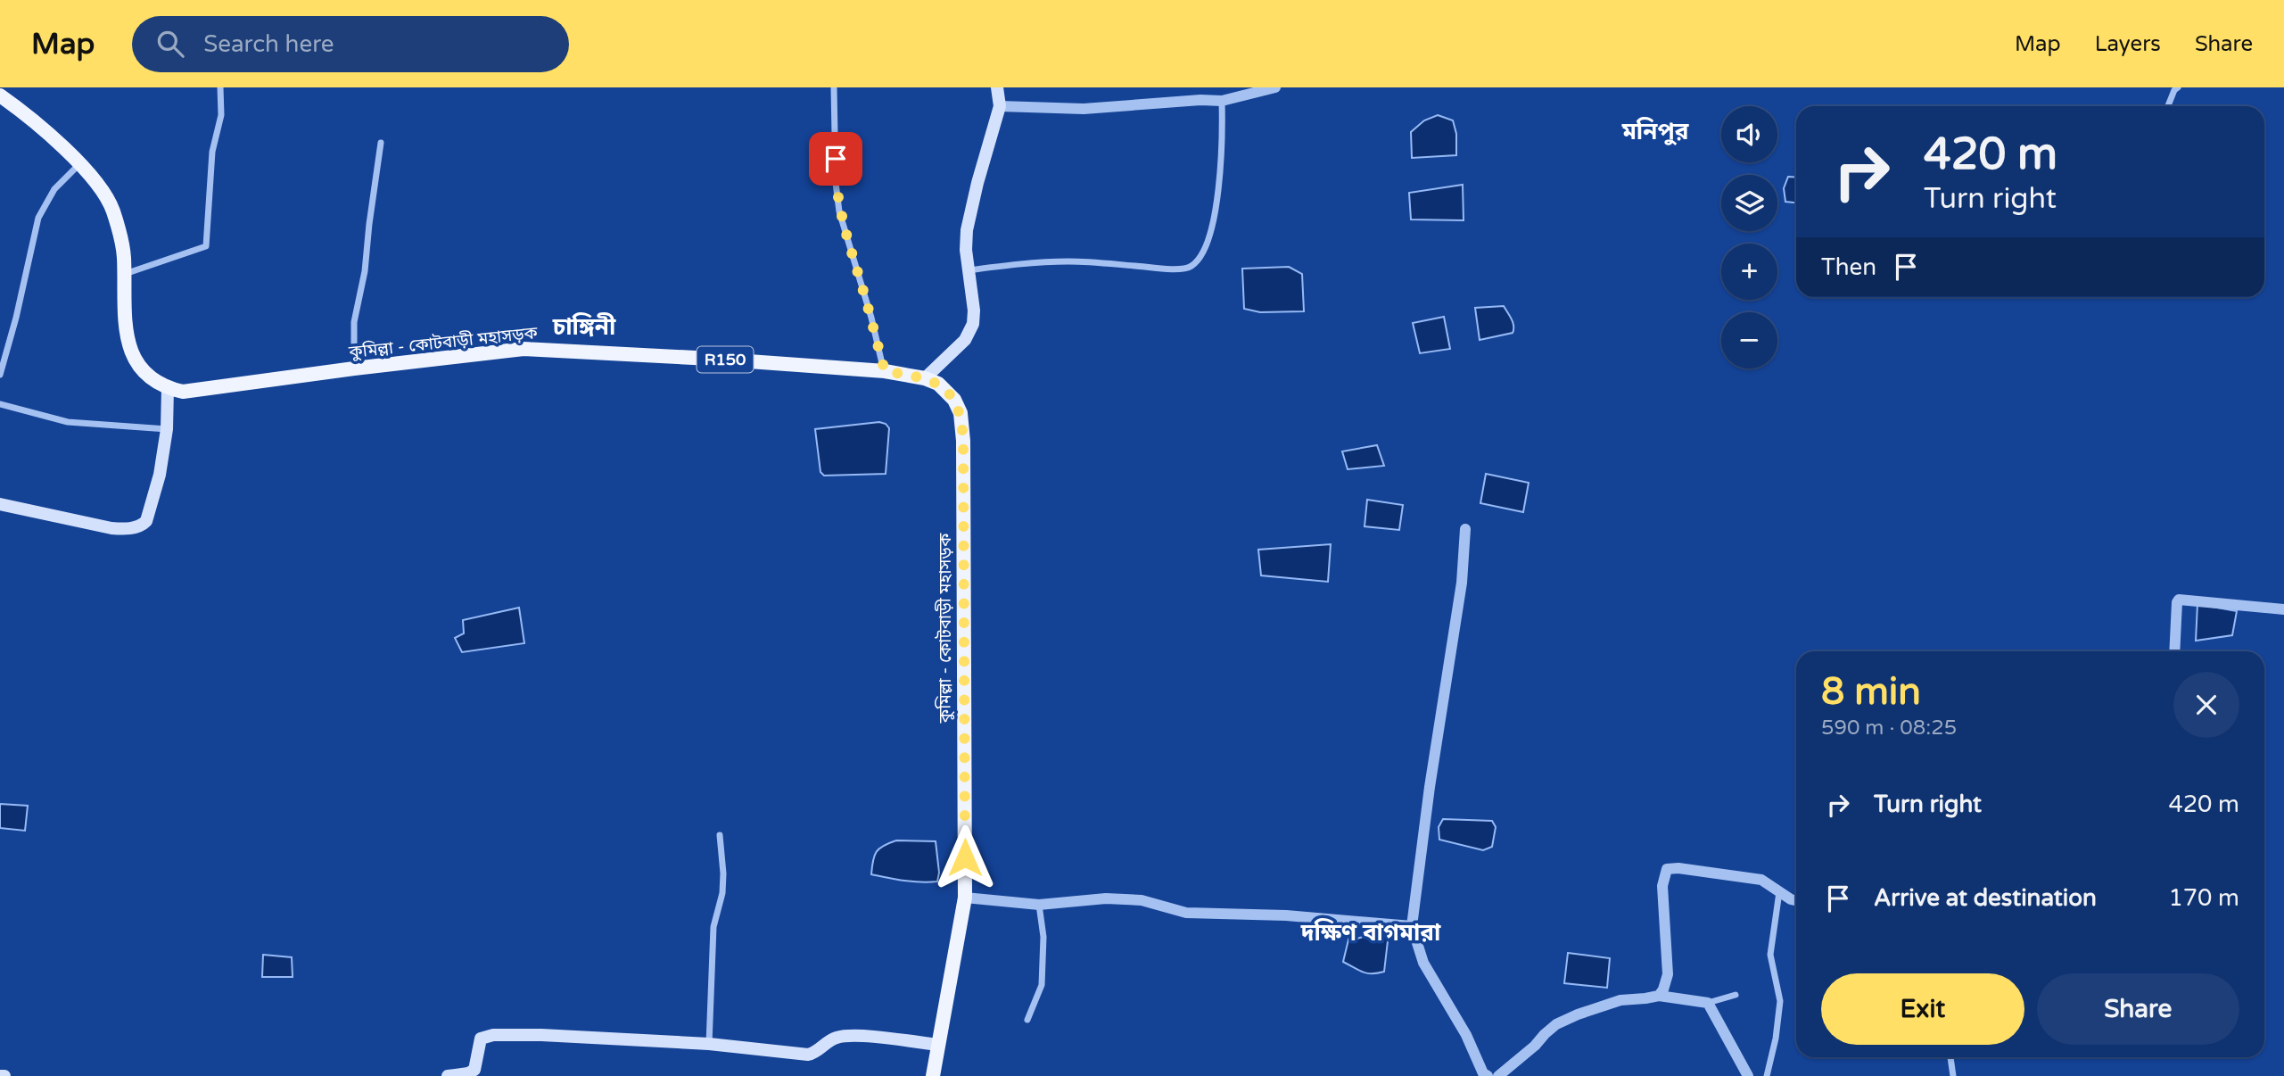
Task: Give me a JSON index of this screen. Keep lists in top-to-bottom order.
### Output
{
  "streets": {
    "main road": ["কুমিল্লা - কোটবাড়ী মহাসড়ক", "R150"]
  },
  "districts": ["মনিপুর", "চাঙ্গিনী", "দক্ষিণ বাগমারা"],
  "page": {
    "header": "Map",
    "search": "Search here",
    "nav": ["Map", "Layers", "Share"],
    "map_buttons": ["+", "−"],
    "turn": ["420 m", "Turn right"],
    "then": "Then",
    "heading": ["8 min", "590 m · 08:25"],
    "list": [
      {
        "name": "Turn right",
        "value": "420 m"
      },
      {
        "name": "Arrive at destination",
        "value": "170 m"
      }
    ],
    "buttons": ["Exit", "Share"]
  }
}
